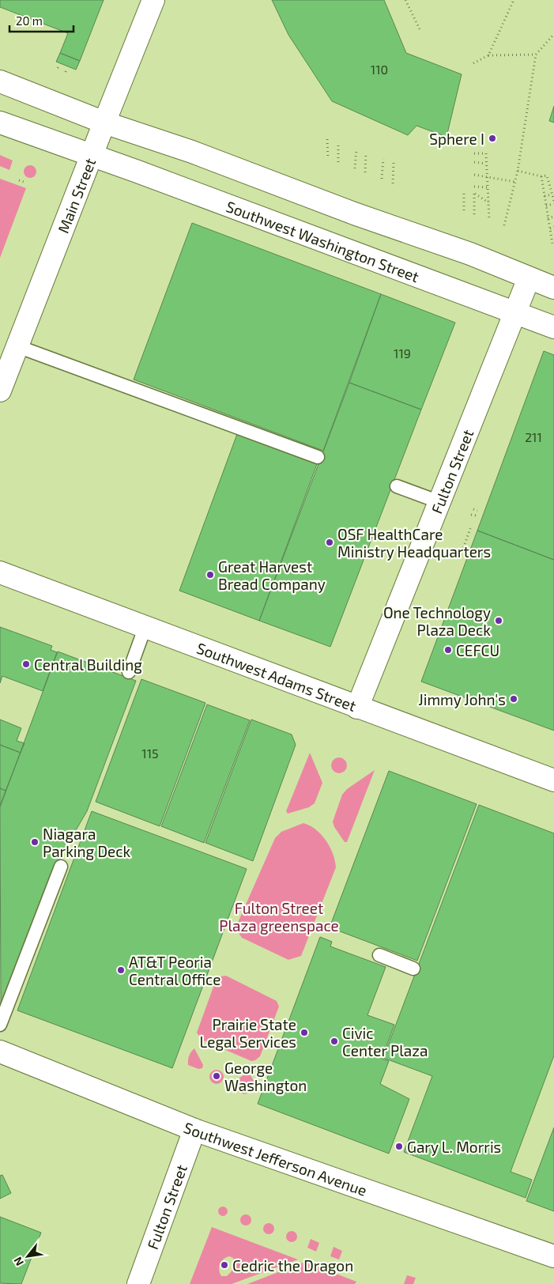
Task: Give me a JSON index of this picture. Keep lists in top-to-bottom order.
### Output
{
  "streets": {
    "street": [
      "Main Street",
      "Southwest Washington Street",
      "Fulton Street",
      "Southwest Adams Street",
      "Southwest Jefferson Avenue"
    ]
  },
  "crossings": [
    ["Main Street", "Southwest Washington Street"],
    ["Southwest Washington Street", "Fulton Street"],
    ["Fulton Street", "Southwest Adams Street"],
    ["Fulton Street", "Southwest Jefferson Avenue"]
  ],
  "parks": ["Fulton Street Plaza greenspace"],
  "places": [
    "Sphere I",
    "OSF HealthCare Ministry Headquarters",
    "Great Harvest Bread Company",
    "One Technology Plaza Deck",
    "CEFCU",
    "Central Building",
    "Jimmy John's",
    "Niagara Parking Deck",
    "AT&T Peoria Central Office",
    "Prairie State Legal Services",
    "Civic Center Plaza",
    "George Washington",
    "Gary L. Morris",
    "Cedric the Dragon"
  ],
  "house_numbers": [
    "110",
    "119",
    "211",
    "115"
  ],
  "scale_bar": "20 m",
  "north": "bottom left"
}
